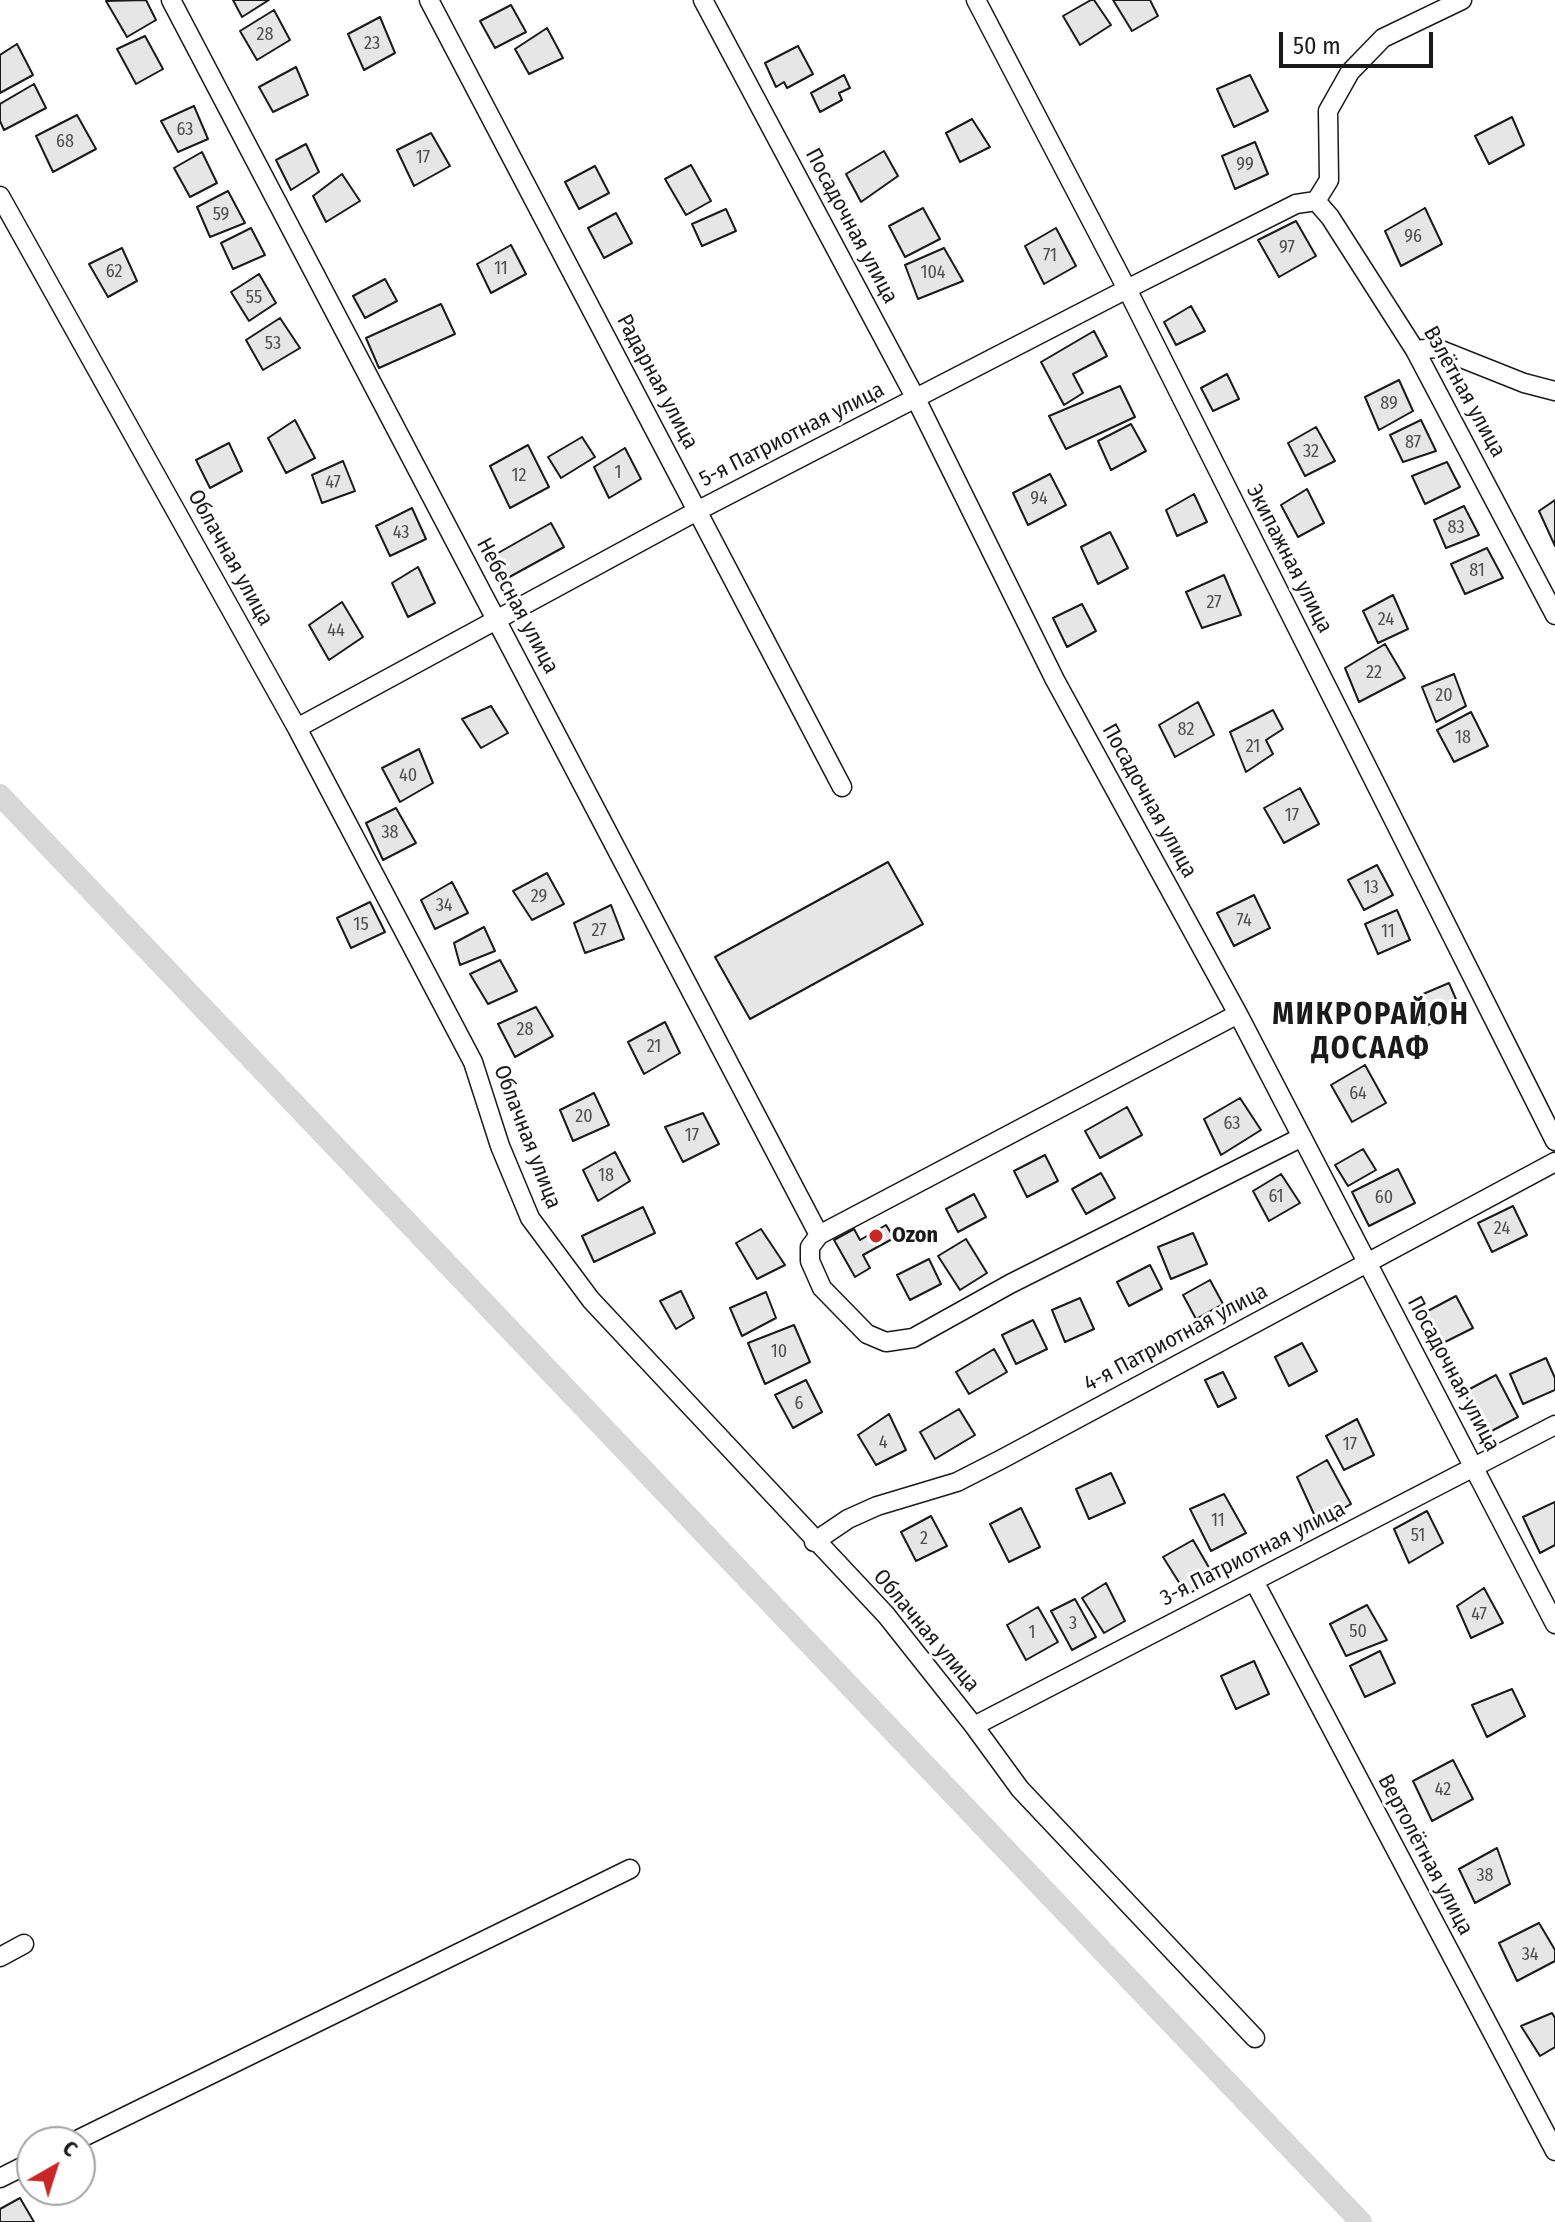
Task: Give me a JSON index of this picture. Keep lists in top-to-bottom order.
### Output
{
  "streets": {
    "street": [
      "Посадочная улица",
      "Радарная улица",
      "Взлётная улица",
      "5-я Патриотная улица",
      "Облачная улица",
      "Экипажная улица",
      "Небесная улица",
      "4-я Патриотная улица",
      "3-я Патриотная улица",
      "Вертолётная улица"
    ]
  },
  "crossings": [
    ["Посадочная улица", "5-я Патриотная улица"],
    ["Посадочная улица", "4-я Патриотная улица"],
    ["Посадочная улица", "3-я Патриотная улица"],
    ["Радарная улица", "5-я Патриотная улица"],
    ["Взлётная улица", "5-я Патриотная улица"],
    ["5-я Патриотная улица", "Облачная улица"],
    ["5-я Патриотная улица", "Экипажная улица"],
    ["5-я Патриотная улица", "Небесная улица"],
    ["Облачная улица", "4-я Патриотная улица"],
    ["Облачная улица", "3-я Патриотная улица"],
    ["3-я Патриотная улица", "Вертолётная улица"]
  ],
  "districts": ["МИКРОРАЙОН ДОСААФ"],
  "places": ["Ozon"],
  "house_numbers": [
    "28",
    "23",
    "63",
    "68",
    "17",
    "99",
    "59",
    "96",
    "97",
    "71",
    "11",
    "62",
    "104",
    "55",
    "53",
    "89",
    "87",
    "32",
    "1",
    "12",
    "47",
    "94",
    "83",
    "43",
    "81",
    "27",
    "24",
    "44",
    "22",
    "20",
    "82",
    "18",
    "21",
    "40",
    "17",
    "38",
    "13",
    "29",
    "34",
    "74",
    "15",
    "27",
    "11",
    "28",
    "21",
    "64",
    "20",
    "63",
    "17",
    "18",
    "61",
    "60",
    "24",
    "10",
    "6",
    "4",
    "17",
    "11",
    "51",
    "2",
    "47",
    "3",
    "50",
    "1",
    "42",
    "38",
    "34"
  ],
  "scale_bar": "50 m",
  "north": "top right"
}
